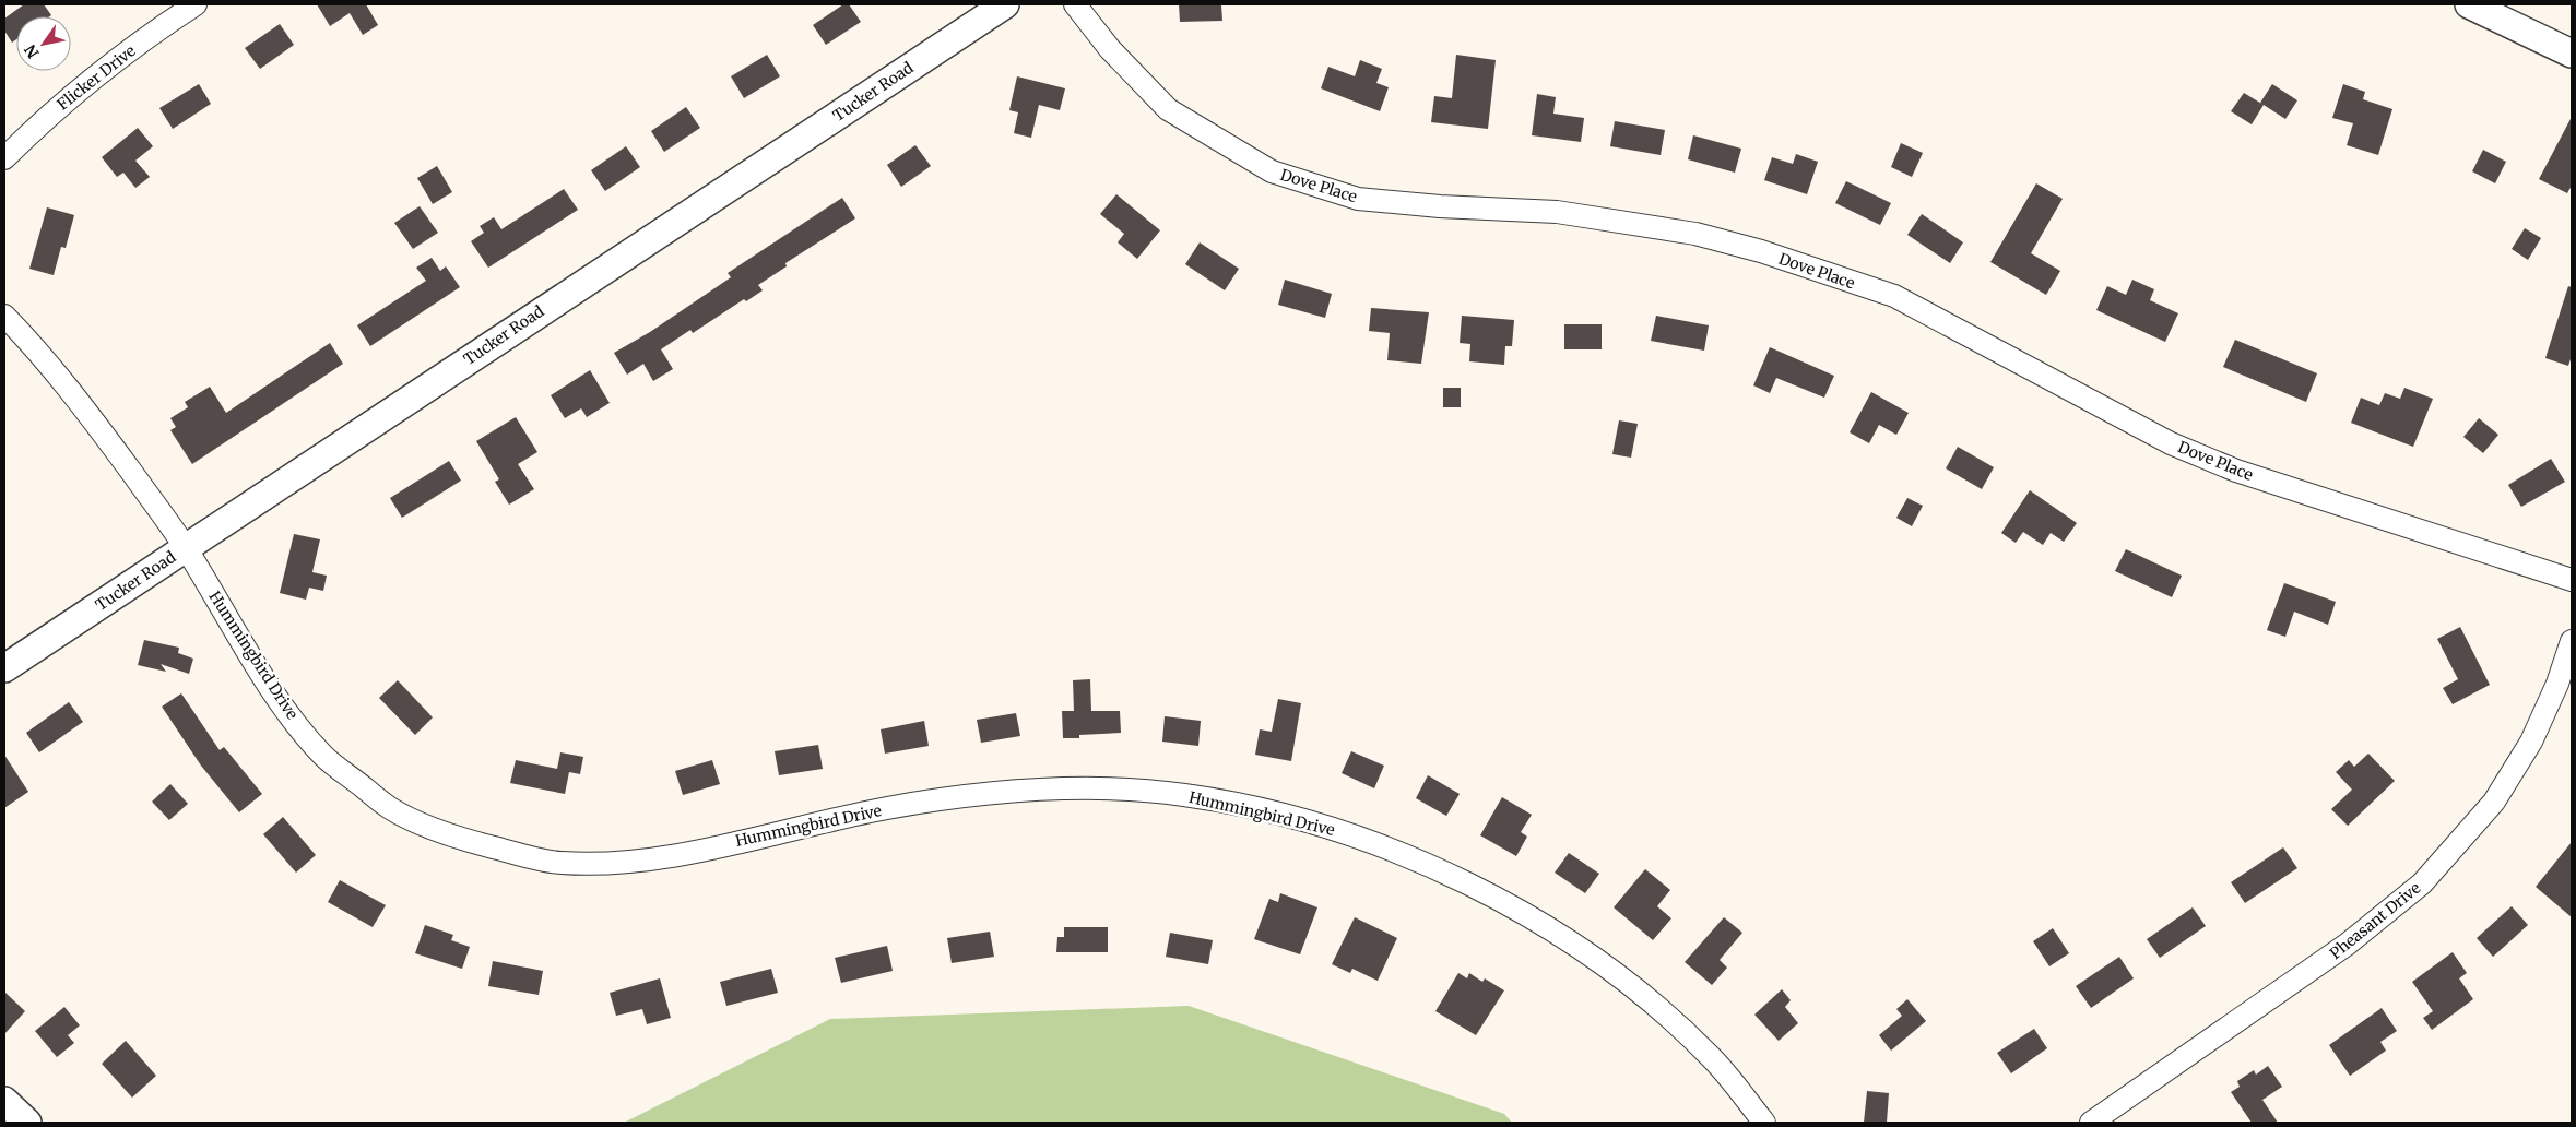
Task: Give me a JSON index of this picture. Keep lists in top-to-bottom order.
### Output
{
  "streets": {
    "street": [
      "Flicker Drive",
      "Tucker Road",
      "Dove Place",
      "Hummingbird Drive",
      "Pheasant Drive"
    ]
  },
  "crossings": [
    ["Tucker Road", "Hummingbird Drive"]
  ],
  "north": "bottom left"
}
